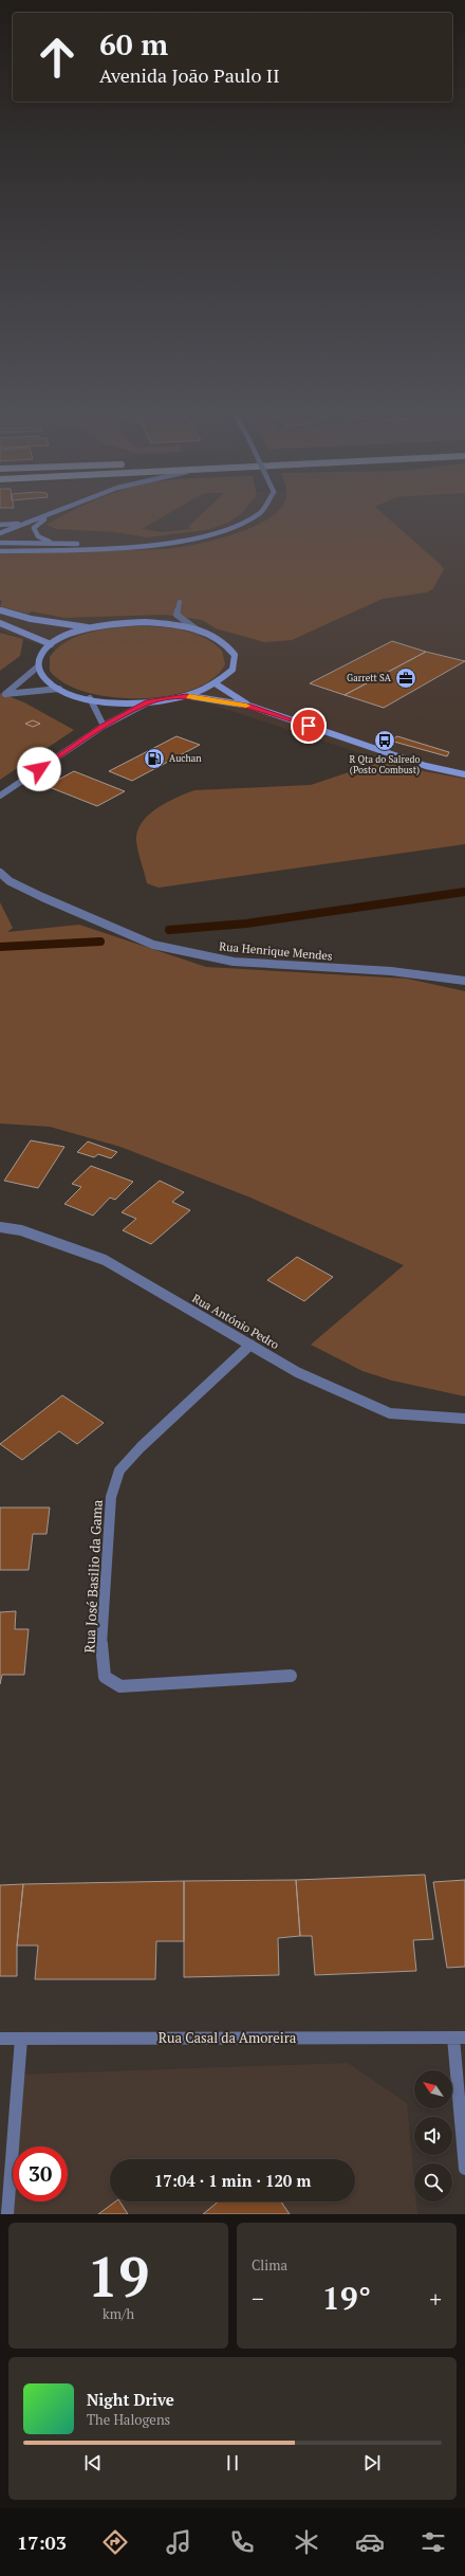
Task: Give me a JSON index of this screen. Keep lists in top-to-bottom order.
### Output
{
  "streets": {
    "street": [
      "Rua Henrique Mendes",
      "Rua António Pedro",
      "Rua José Basilio da Gama",
      "Rua Casal da Amoreira"
    ]
  },
  "crossings": [
    ["Rua António Pedro", "Rua José Basilio da Gama"]
  ],
  "places": {
    "office": ["Garrett SA"],
    "bus stop": ["R Qta do Salredo (Posto Combust)"],
    "fuel station": ["Auchan"]
  },
  "north": "top left",
  "page": {
    "turn": ["60 m", "Avenida João Paulo II"],
    "limit": "30",
    "trip": "17:04 · 1 min · 120 m",
    "tile": [
      ["19", "km/h"],
      "Clima"
    ],
    "heat": ["−", "19°", "+"],
    "song": ["Night Drive", "The Halogens"],
    "tabs": "17:03"
  }
}
